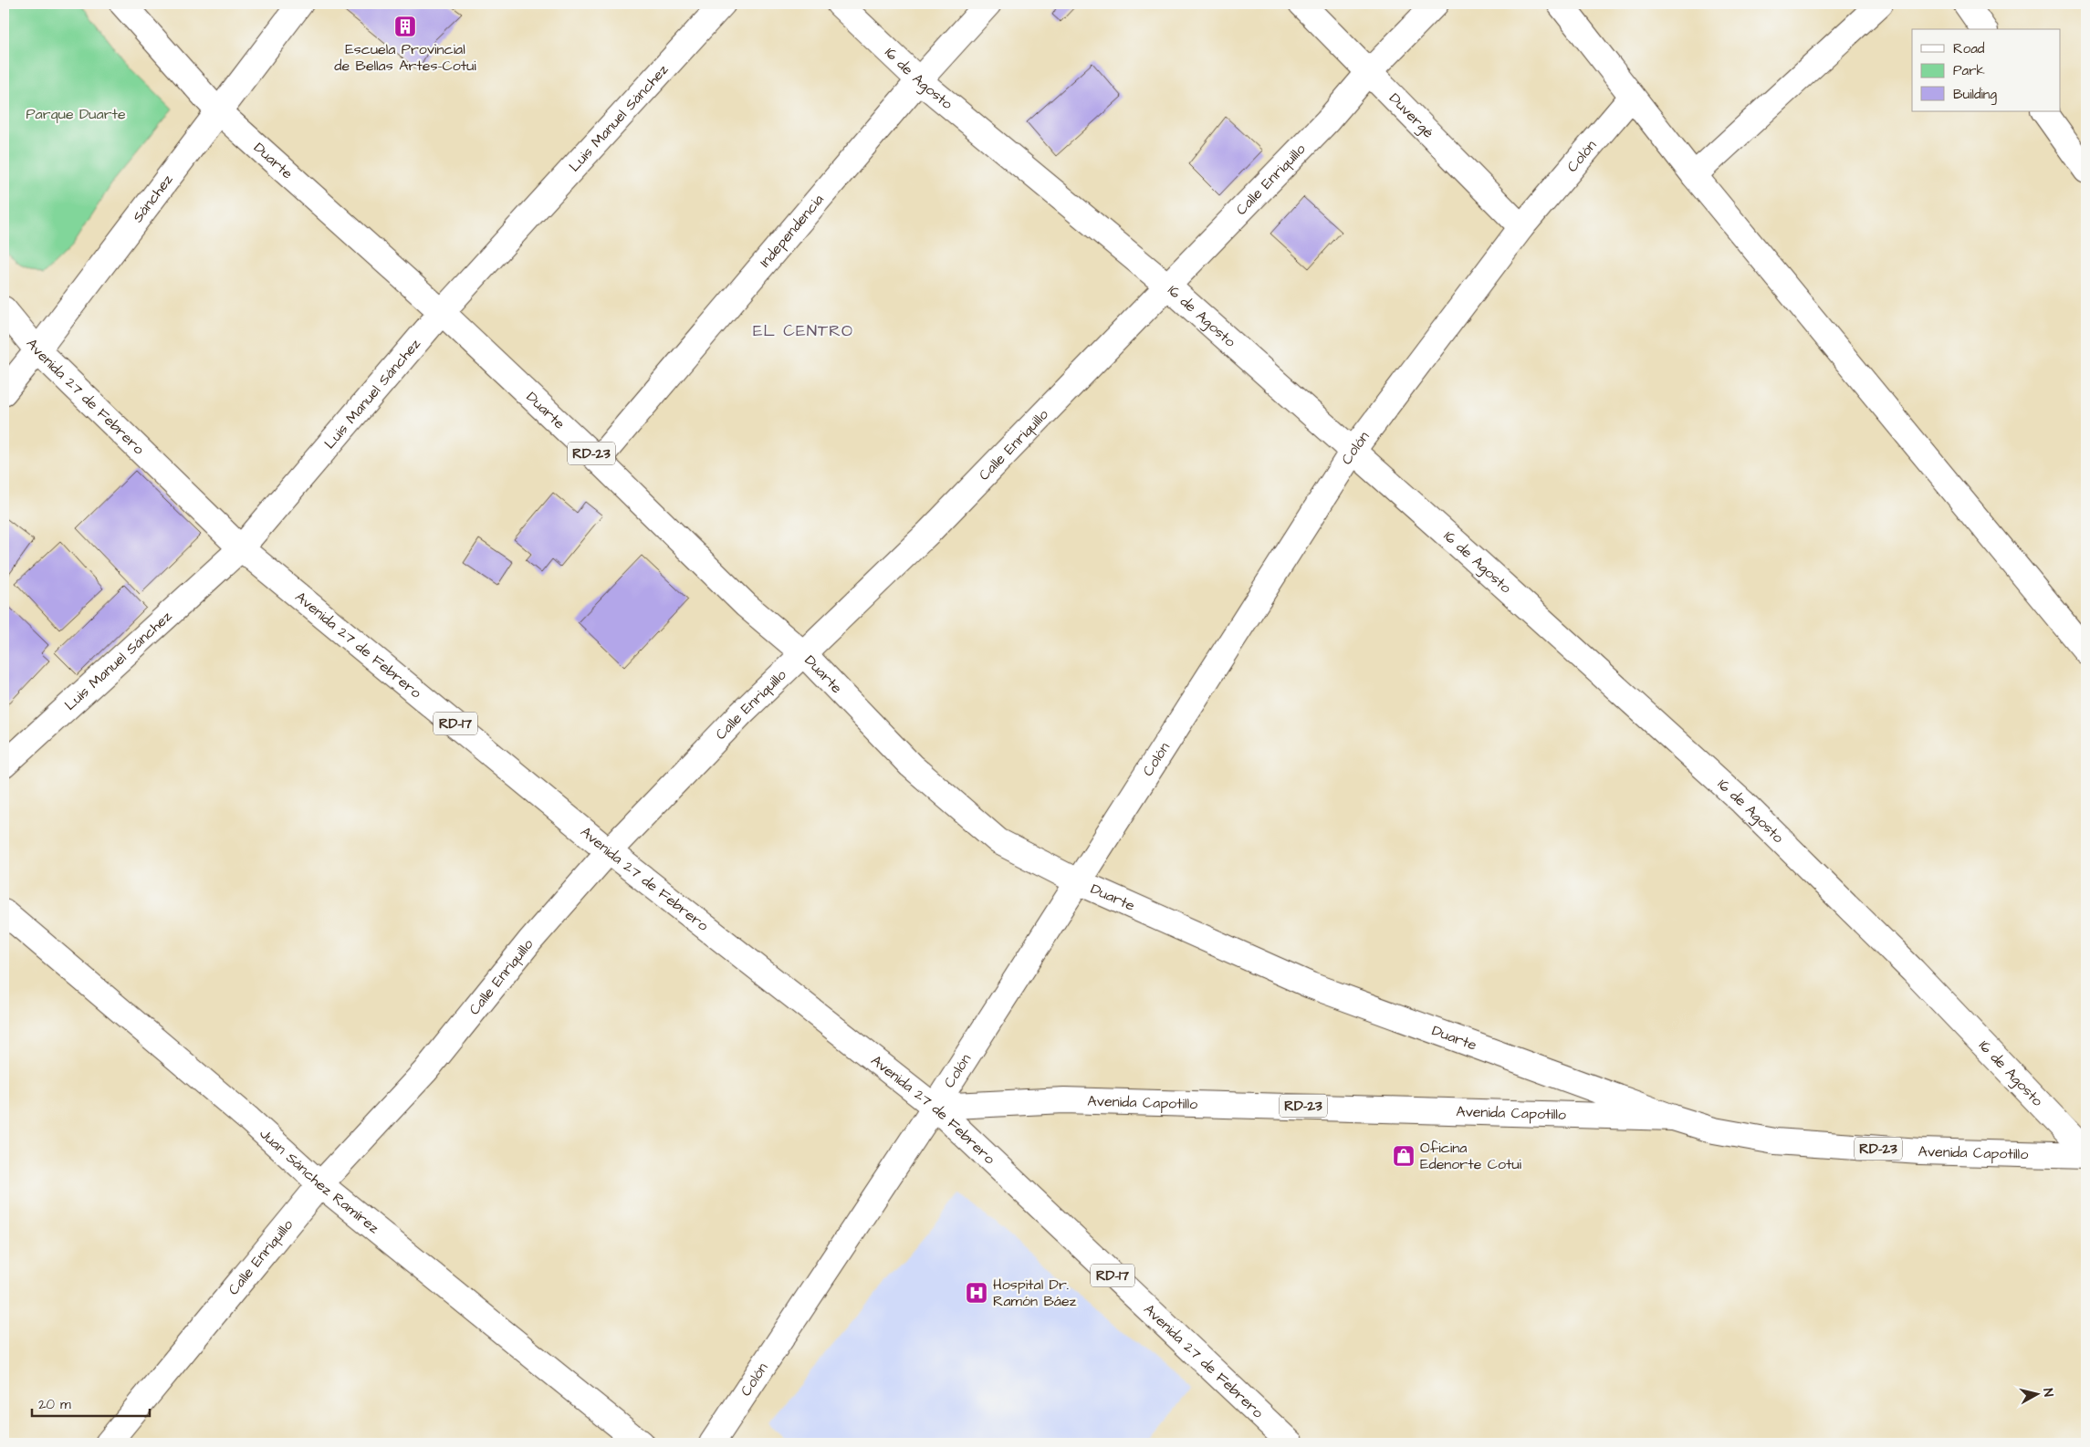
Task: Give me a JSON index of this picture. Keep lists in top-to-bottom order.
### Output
{
  "streets": {
    "street": [
      "16 de Agosto",
      "Duvergé",
      "Luis Manuel Sánchez",
      "Colón",
      "Duarte",
      "Calle Enriquillo",
      "Sánchez",
      "Independencia",
      "Avenida 27 de Febrero",
      "RD-23",
      "RD-17",
      "Avenida Capotillo",
      "Juan Sánchez Ramírez"
    ]
  },
  "crossings": [
    ["16 de Agosto", "Colón"],
    ["16 de Agosto", "Calle Enriquillo"],
    ["16 de Agosto", "Independencia"],
    ["Duvergé", "Colón"],
    ["Duvergé", "Calle Enriquillo"],
    ["Luis Manuel Sánchez", "Duarte"],
    ["Luis Manuel Sánchez", "Avenida 27 de Febrero"],
    ["Colón", "Duarte"],
    ["Colón", "Avenida 27 de Febrero"],
    ["Colón", "Avenida Capotillo"],
    ["Duarte", "Calle Enriquillo"],
    ["Duarte", "Sánchez"],
    ["Duarte", "Independencia"],
    ["Duarte", "Avenida Capotillo"],
    ["Calle Enriquillo", "Avenida 27 de Febrero"],
    ["Calle Enriquillo", "Juan Sánchez Ramírez"],
    ["Sánchez", "Avenida 27 de Febrero"],
    ["Avenida 27 de Febrero", "Avenida Capotillo"]
  ],
  "districts": ["EL CENTRO"],
  "parks": ["Parque Duarte"],
  "places": {
    "building": ["Escuela Provincial de Bellas Artes-Cotui"],
    "shop": ["Oficina Edenorte Cotui"],
    "hospital": ["Hospital Dr. Ramón Báez"]
  },
  "legend": ["Road", "Park", "Building"],
  "scale_bar": "20 m",
  "north": "right"
}
